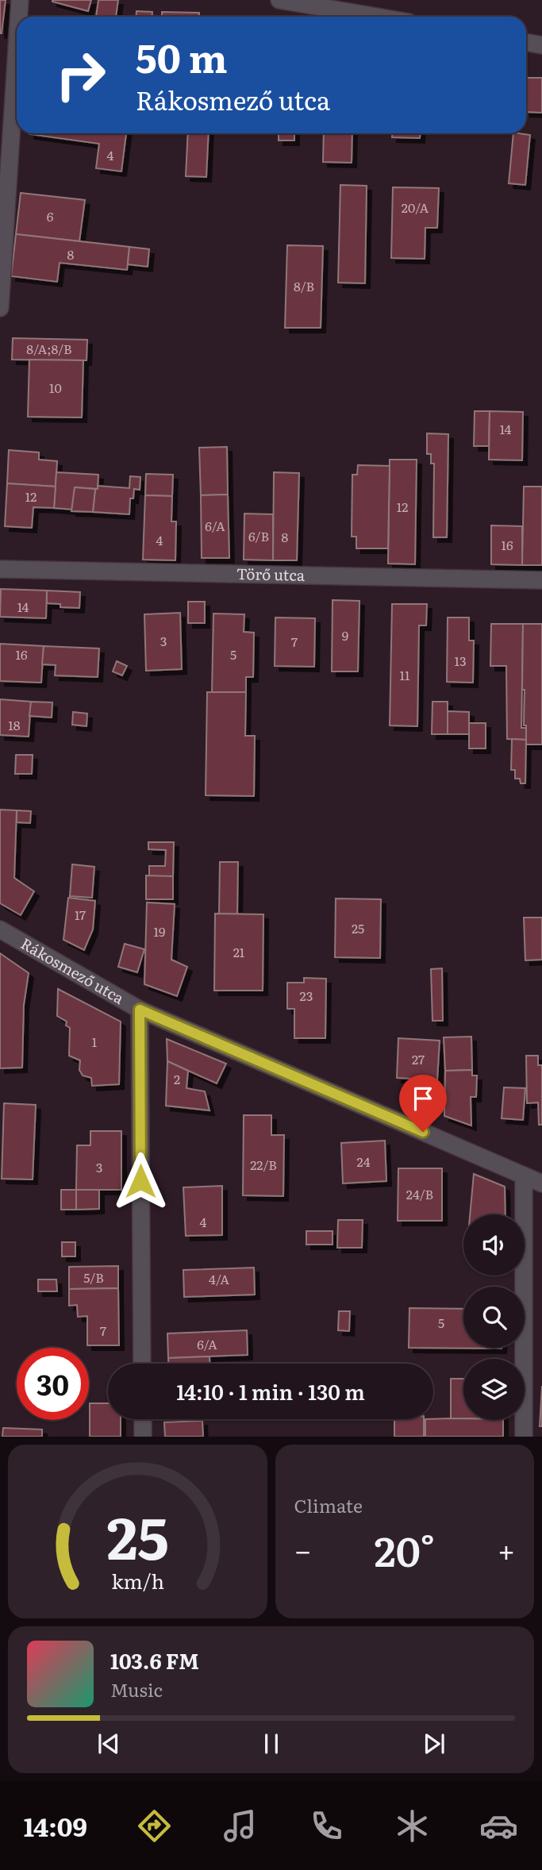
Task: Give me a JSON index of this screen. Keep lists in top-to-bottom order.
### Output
{
  "streets": {
    "street": ["Törő utca", "Rákosmező utca"]
  },
  "house_numbers": [
    "4",
    "20/A",
    "6",
    "8",
    "8/B",
    "8/A;8/B",
    "10",
    "14",
    "12",
    "12",
    "6/A",
    "6/B",
    "8",
    "4",
    "16",
    "14",
    "9",
    "3",
    "7",
    "16",
    "5",
    "13",
    "11",
    "18",
    "17",
    "25",
    "19",
    "21",
    "23",
    "1",
    "27",
    "2",
    "24",
    "22/B",
    "3",
    "24/B",
    "4",
    "5/B",
    "4/A",
    "5",
    "7",
    "6/A"
  ],
  "page": {
    "turn": ["50 m", "Rákosmező utca"],
    "limit": "30",
    "trip": "14:10 · 1 min · 130 m",
    "tile": "Climate",
    "heat": ["−", "20°", "+"],
    "song": ["103.6 FM", "Music"],
    "tabs": "14:09",
    "gauge": ["25", "km/h"]
  }
}
